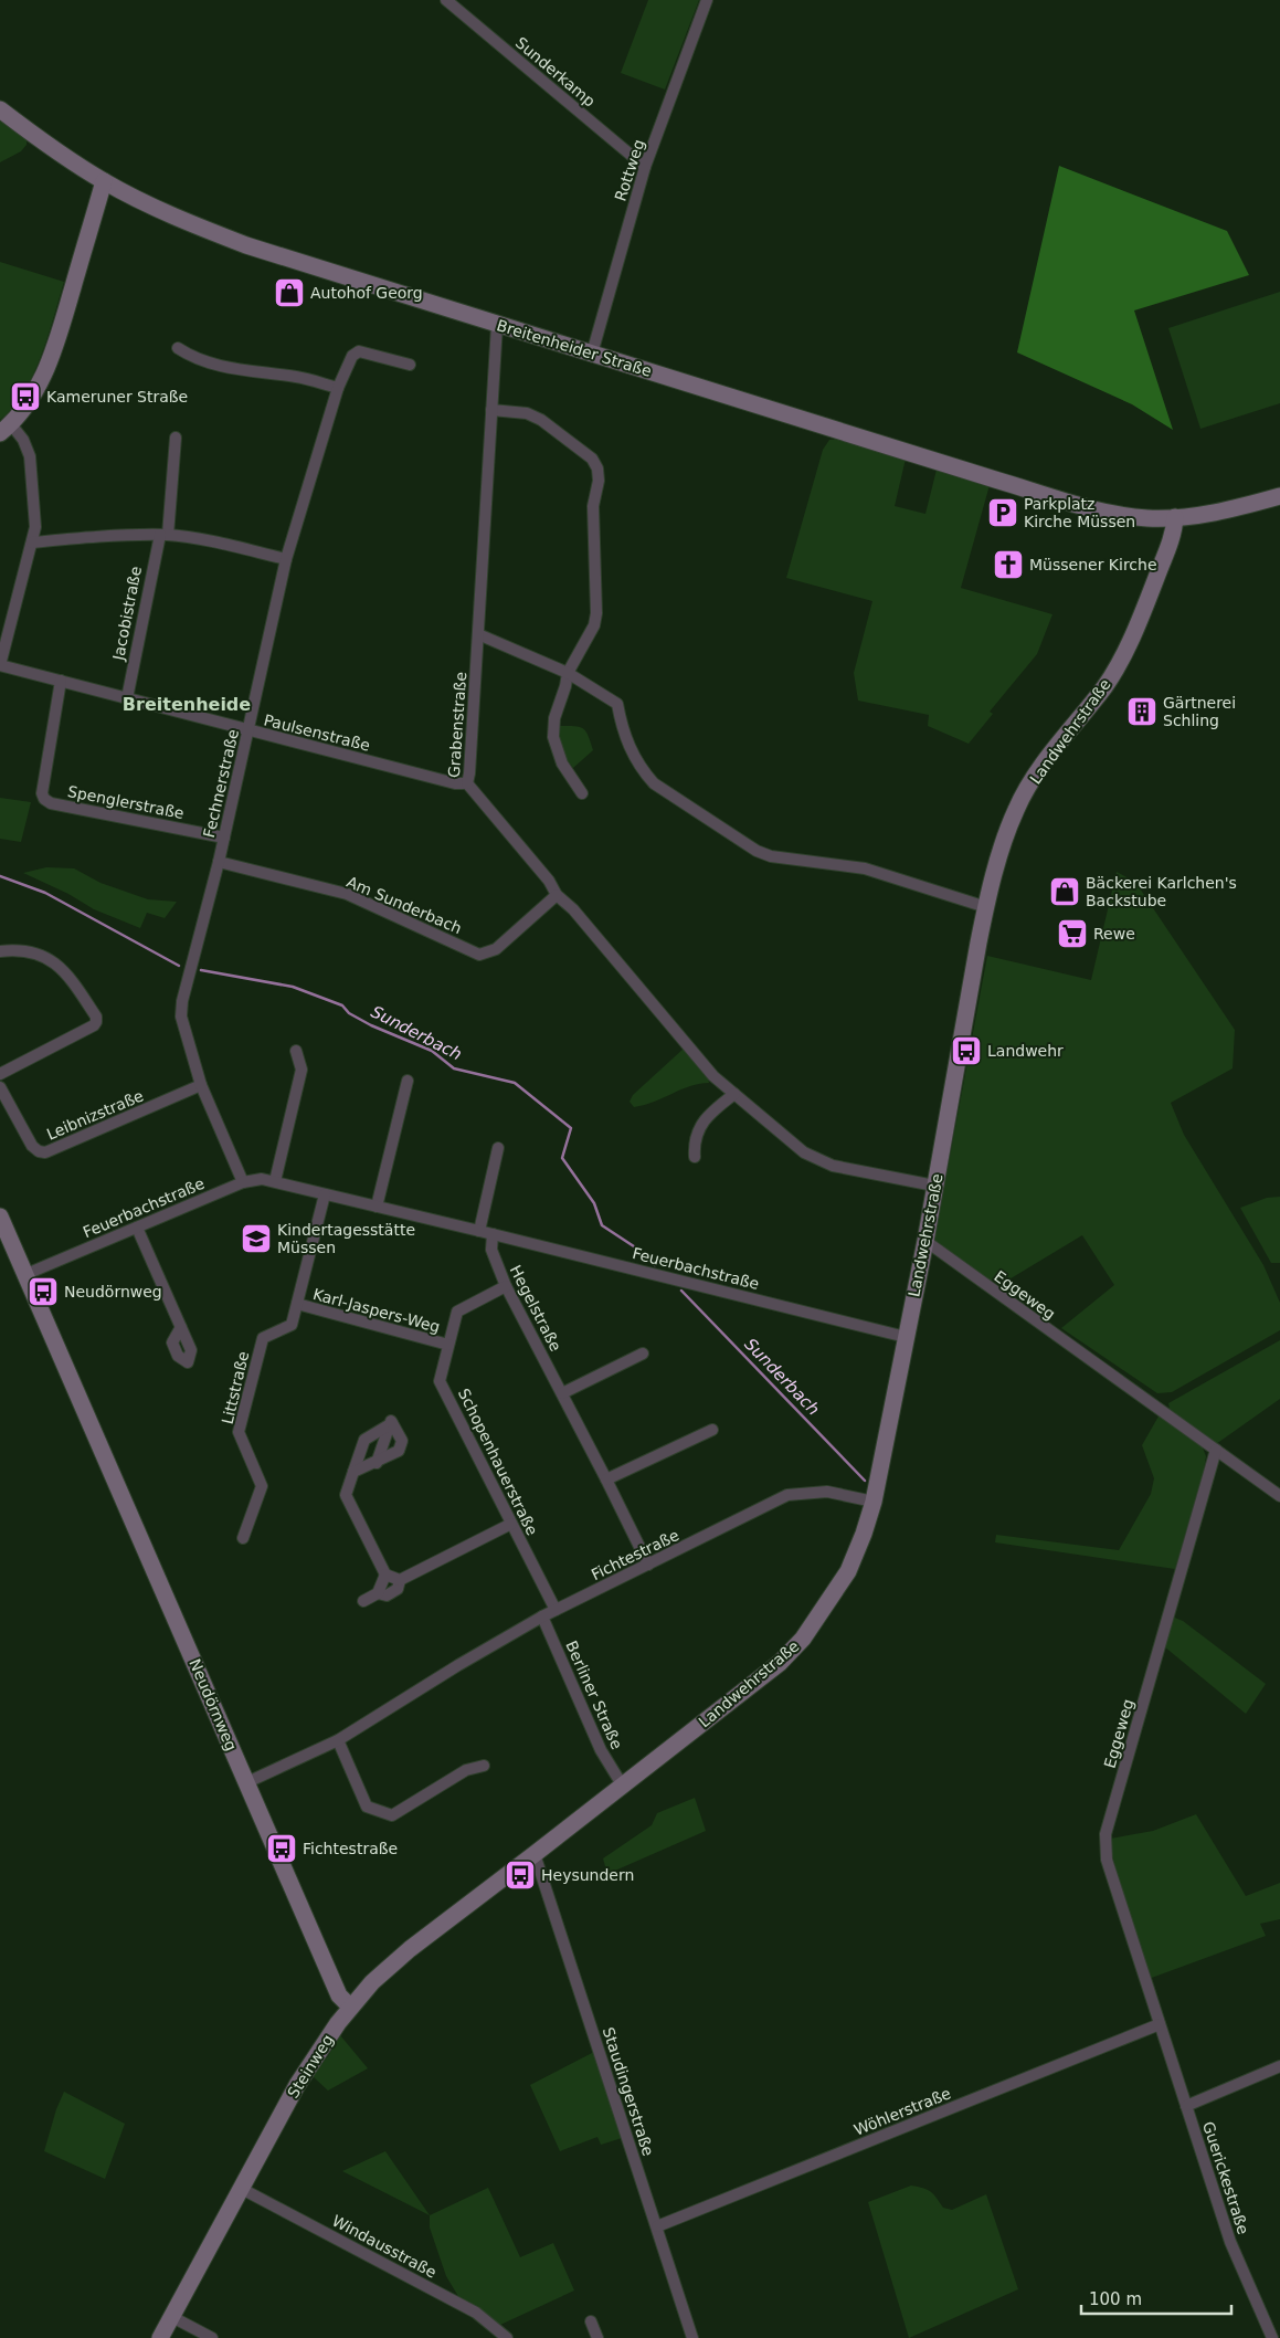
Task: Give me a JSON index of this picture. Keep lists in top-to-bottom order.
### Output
{
  "streets": {
    "street": [
      "Sunderkamp",
      "Rottweg",
      "Breitenheider Straße",
      "Jacobistraße",
      "Grabenstraße",
      "Landwehrstraße",
      "Paulsenstraße",
      "Fechnerstraße",
      "Spenglerstraße",
      "Am Sunderbach",
      "Leibnizstraße",
      "Feuerbachstraße",
      "Eggeweg",
      "Hegelstraße",
      "Karl-Jaspers-Weg",
      "Littstraße",
      "Schopenhauerstraße",
      "Fichtestraße",
      "Berliner Straße",
      "Neudörnweg",
      "Steinweg",
      "Staudingerstraße",
      "Wöhlerstraße",
      "Guerickestraße",
      "Windausstraße"
    ]
  },
  "crossings": [
    ["Sunderkamp", "Rottweg"],
    ["Rottweg", "Breitenheider Straße"],
    ["Breitenheider Straße", "Grabenstraße"],
    ["Breitenheider Straße", "Landwehrstraße"],
    ["Jacobistraße", "Paulsenstraße"],
    ["Grabenstraße", "Landwehrstraße"],
    ["Grabenstraße", "Paulsenstraße"],
    ["Grabenstraße", "Am Sunderbach"],
    ["Landwehrstraße", "Feuerbachstraße"],
    ["Landwehrstraße", "Eggeweg"],
    ["Landwehrstraße", "Fichtestraße"],
    ["Landwehrstraße", "Berliner Straße"],
    ["Landwehrstraße", "Steinweg"],
    ["Landwehrstraße", "Staudingerstraße"],
    ["Paulsenstraße", "Fechnerstraße"],
    ["Paulsenstraße", "Spenglerstraße"],
    ["Fechnerstraße", "Spenglerstraße"],
    ["Fechnerstraße", "Am Sunderbach"],
    ["Fechnerstraße", "Leibnizstraße"],
    ["Fechnerstraße", "Feuerbachstraße"],
    ["Feuerbachstraße", "Hegelstraße"],
    ["Feuerbachstraße", "Littstraße"],
    ["Feuerbachstraße", "Neudörnweg"],
    ["Eggeweg", "Wöhlerstraße"],
    ["Eggeweg", "Guerickestraße"],
    ["Hegelstraße", "Schopenhauerstraße"],
    ["Hegelstraße", "Fichtestraße"],
    ["Karl-Jaspers-Weg", "Littstraße"],
    ["Karl-Jaspers-Weg", "Schopenhauerstraße"],
    ["Schopenhauerstraße", "Fichtestraße"],
    ["Fichtestraße", "Berliner Straße"],
    ["Fichtestraße", "Neudörnweg"],
    ["Neudörnweg", "Steinweg"],
    ["Steinweg", "Staudingerstraße"],
    ["Steinweg", "Windausstraße"],
    ["Staudingerstraße", "Wöhlerstraße"],
    ["Wöhlerstraße", "Guerickestraße"]
  ],
  "districts": ["Breitenheide"],
  "water": ["Sunderbach"],
  "places": {
    "shop": ["Autohof Georg", "Bäckerei Karlchen's Backstube"],
    "bus stop": [
      "Kameruner Straße",
      "Landwehr",
      "Neudörnweg",
      "Fichtestraße",
      "Heysundern"
    ],
    "parking": ["Parkplatz Kirche Müssen"],
    "church": ["Müssener Kirche"],
    "building": ["Gärtnerei Schling"],
    "supermarket": ["Rewe"],
    "school or university": ["Kindertagesstätte Müssen"]
  },
  "scale_bar": "100 m"
}
